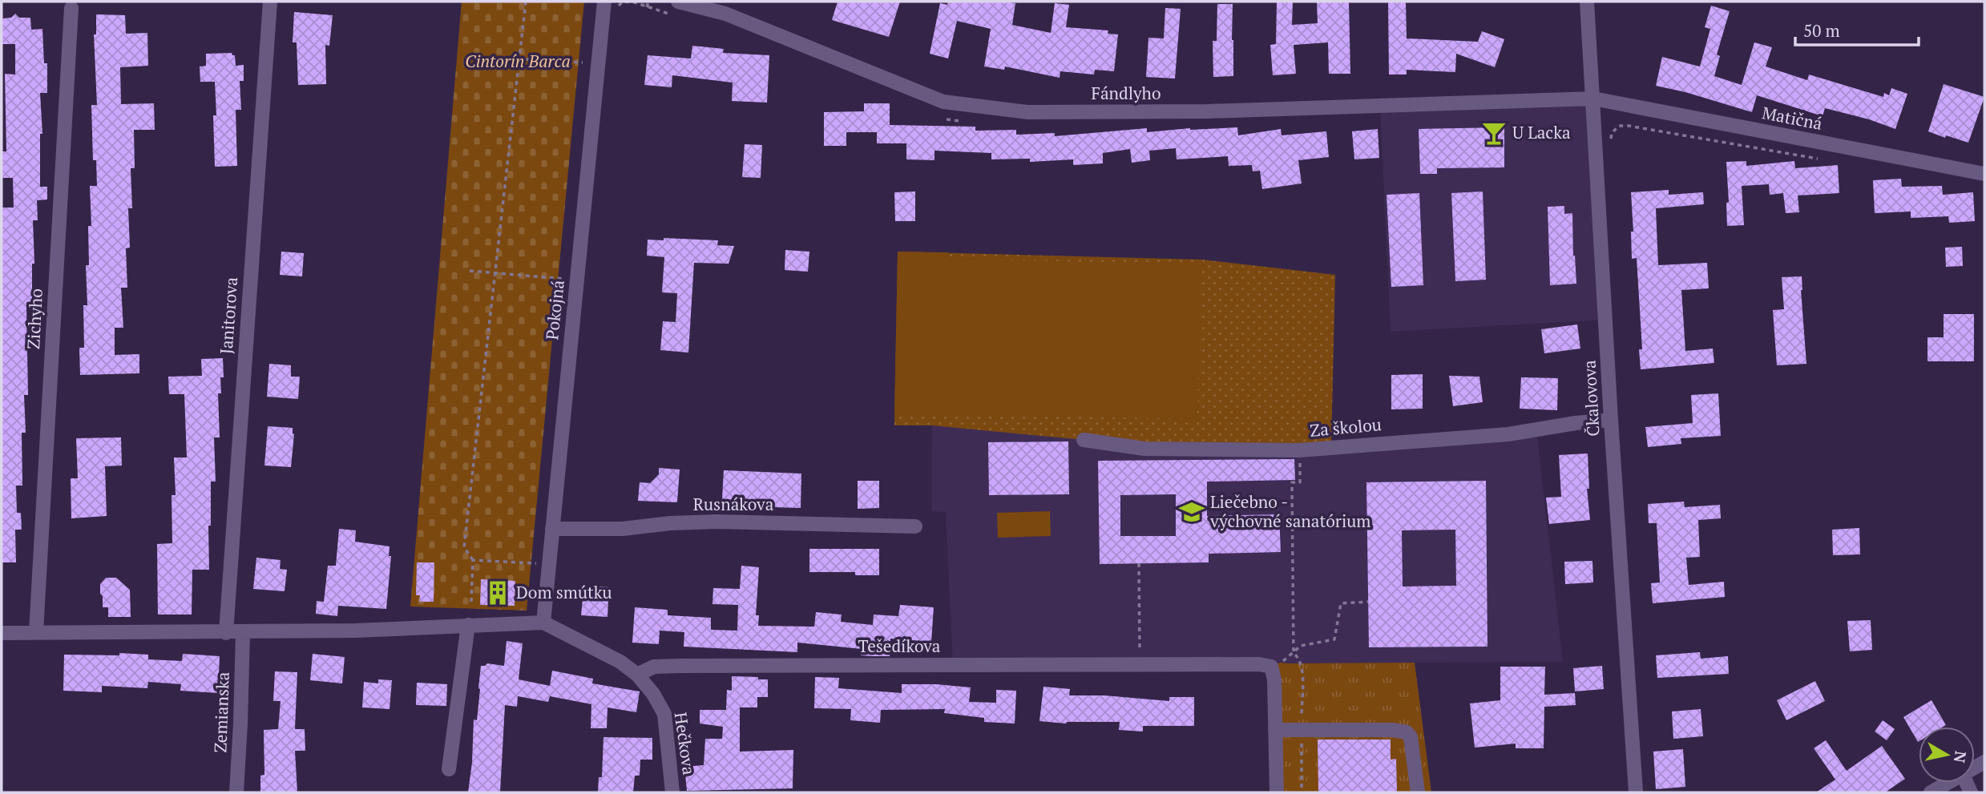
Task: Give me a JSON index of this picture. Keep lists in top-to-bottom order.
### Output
{
  "streets": {
    "street": [
      "Fándlyho",
      "Matičná",
      "Pokojná",
      "Janitorova",
      "Zichyho",
      "Čkalovova",
      "Za školou",
      "Rusnákova",
      "Tešedíkova",
      "Zemianska",
      "Hečkova"
    ]
  },
  "crossings": [
    ["Fándlyho", "Matičná"],
    ["Fándlyho", "Čkalovova"],
    ["Matičná", "Čkalovova"],
    ["Pokojná", "Rusnákova"],
    ["Čkalovova", "Za školou"],
    ["Tešedíkova", "Hečkova"]
  ],
  "parks": ["Cintorín Barca"],
  "places": {
    "bar": ["U Lacka"],
    "school or university": ["Liečebno - výchovné sanatórium"],
    "building": ["Dom smútku"]
  },
  "scale_bar": "50 m",
  "north": "right"
}
